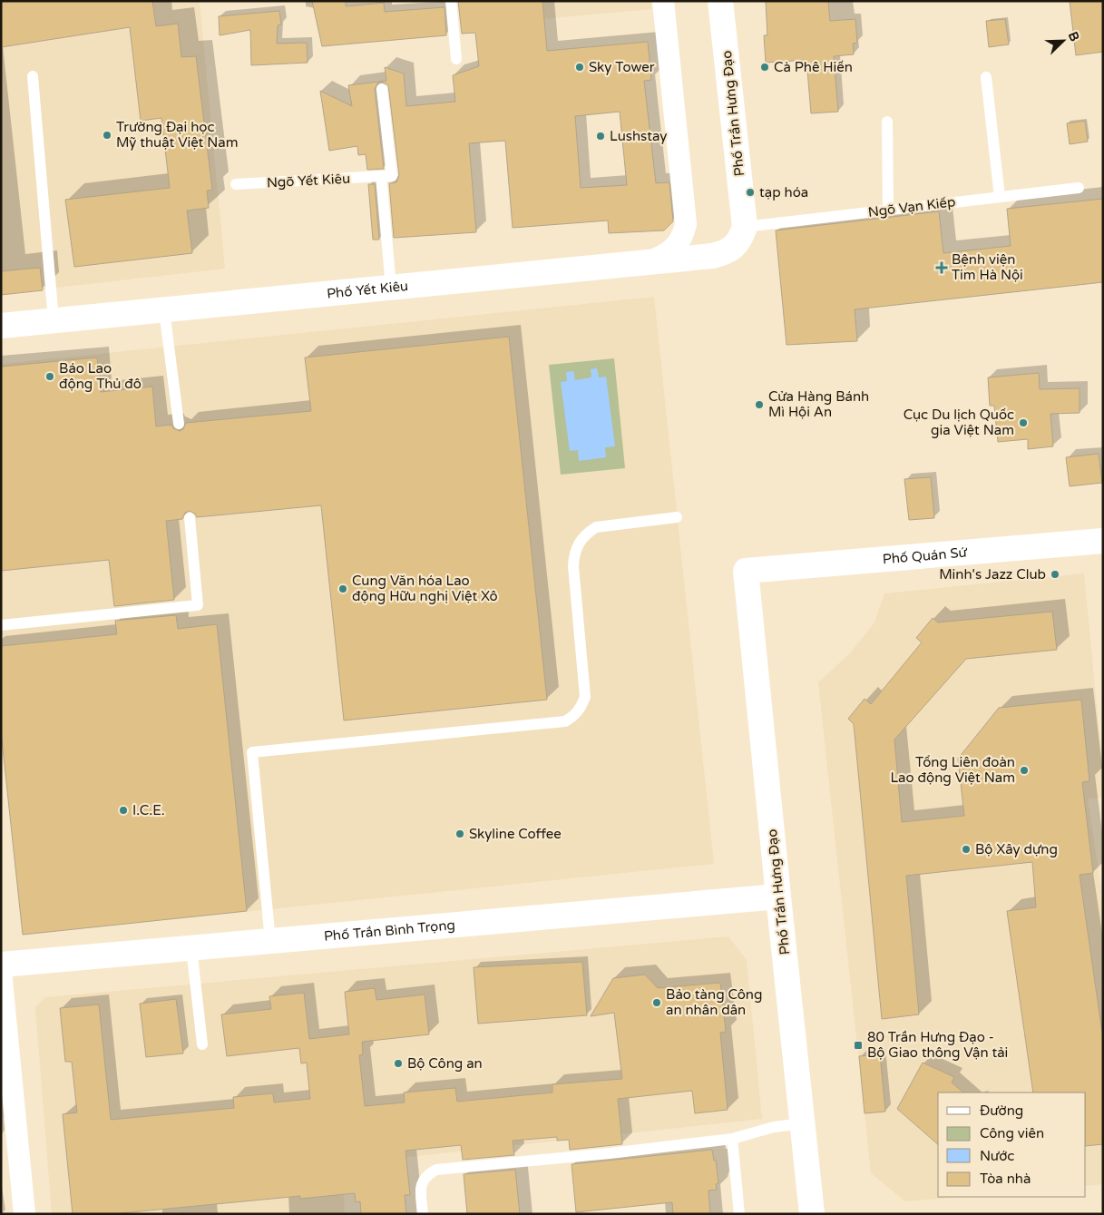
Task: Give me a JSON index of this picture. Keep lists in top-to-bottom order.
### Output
{
  "streets": {
    "street": [
      "Phố Trần Hưng Đạo",
      "Phố Yết Kiêu",
      "Phố Quán Sứ",
      "Phố Trần Bình Trọng"
    ],
    "lane": ["Ngõ Yết Kiêu", "Ngõ Vạn Kiếp"]
  },
  "crossings": [
    ["Phố Trần Hưng Đạo", "Ngõ Vạn Kiếp"],
    ["Phố Trần Hưng Đạo", "Phố Yết Kiêu"],
    ["Phố Trần Hưng Đạo", "Phố Quán Sứ"],
    ["Phố Trần Hưng Đạo", "Phố Trần Bình Trọng"],
    ["Ngõ Vạn Kiếp", "Phố Yết Kiêu"]
  ],
  "places": {
    "other": [
      "Sky Tower",
      "Cà Phê Hiến",
      "Trường Đại học Mỹ thuật Việt Nam",
      "Lushstay",
      "tạp hóa",
      "Báo Lao động Thủ đô",
      "Cửa Hàng Bánh Mì Hội An",
      "Cục Du lịch Quốc gia Việt Nam",
      "Minh's Jazz Club",
      "Cung Văn hóa Lao động Hữu nghị Việt Xô",
      "Tổng Liên đoàn Lao động Việt Nam",
      "I.C.E.",
      "Skyline Coffee",
      "Bộ Xây dựng",
      "Bảo tàng Công an nhân dân",
      "Bộ Công an"
    ],
    "health": ["Bệnh viện Tim Hà Nội"],
    "transit": ["80 Trần Hưng Đạo - Bộ Giao thông Vận tải"]
  },
  "legend": [
    "Đường",
    "Công viên",
    "Nước",
    "Tòa nhà"
  ],
  "north": "top right"
}
